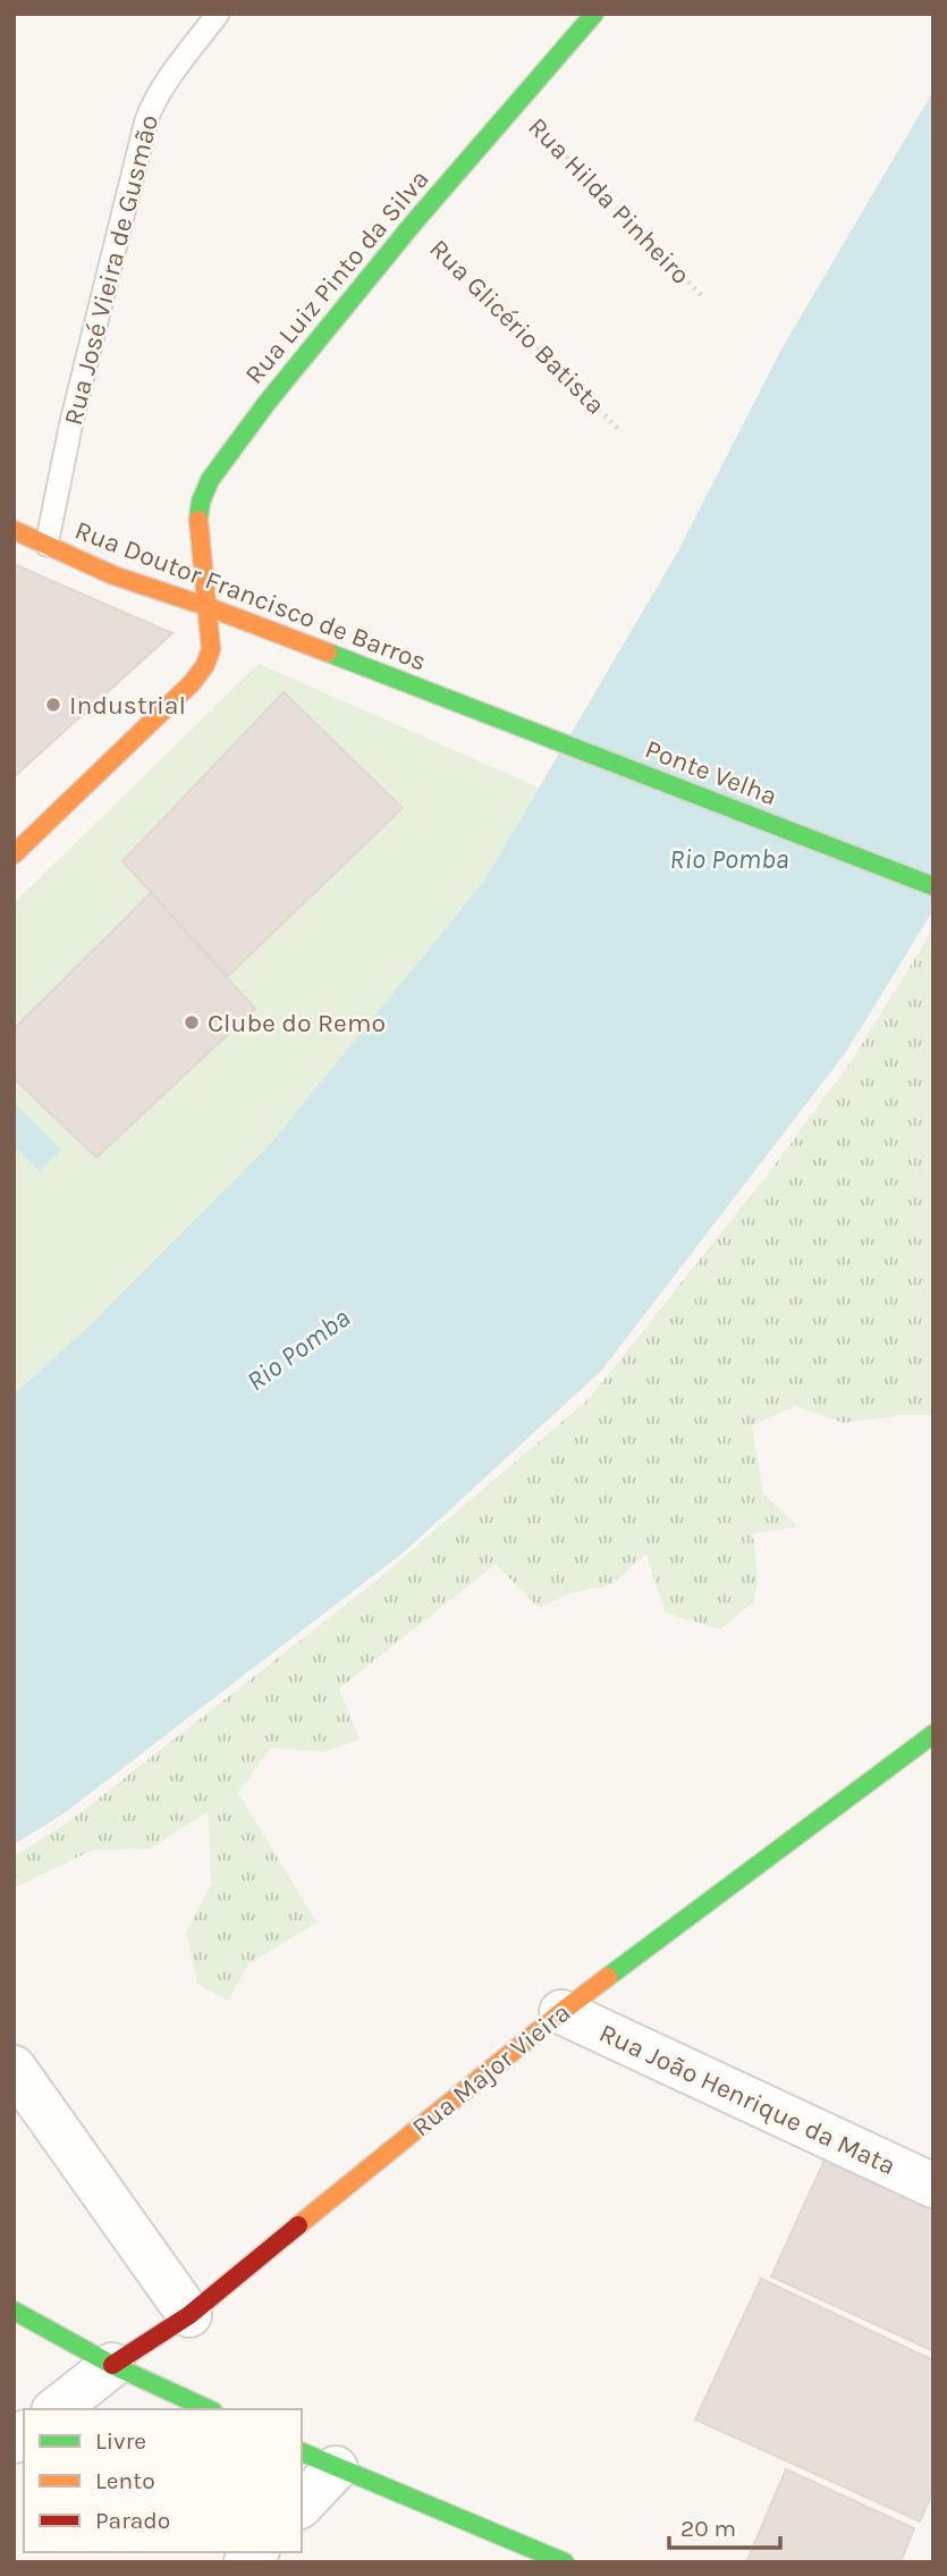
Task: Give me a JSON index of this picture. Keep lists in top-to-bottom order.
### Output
{
  "streets": {
    "main road": [
      "Rua Luiz Pinto da Silva",
      "Rua Doutor Francisco de Barros",
      "Ponte Velha",
      "Rua Major Vieira"
    ],
    "street": ["Rua João Henrique da Mata"],
    "lane": ["Rua José Vieira de Gusmão"],
    "path": ["Rua Hilda Pinheiro", "Rua Glicério Batista"]
  },
  "crossings": [
    ["Rua Hilda Pinheiro", "Rua Luiz Pinto da Silva"],
    ["Rua José Vieira de Gusmão", "Rua Doutor Francisco de Barros"],
    ["Rua Luiz Pinto da Silva", "Rua Glicério Batista"],
    ["Rua Luiz Pinto da Silva", "Rua Doutor Francisco de Barros"],
    ["Rua Doutor Francisco de Barros", "Ponte Velha"],
    ["Rua Major Vieira", "Rua João Henrique da Mata"]
  ],
  "water": ["Rio Pomba"],
  "places": ["Industrial", "Clube do Remo"],
  "legend": ["Livre", "Lento", "Parado"],
  "scale_bar": "20 m"
}
